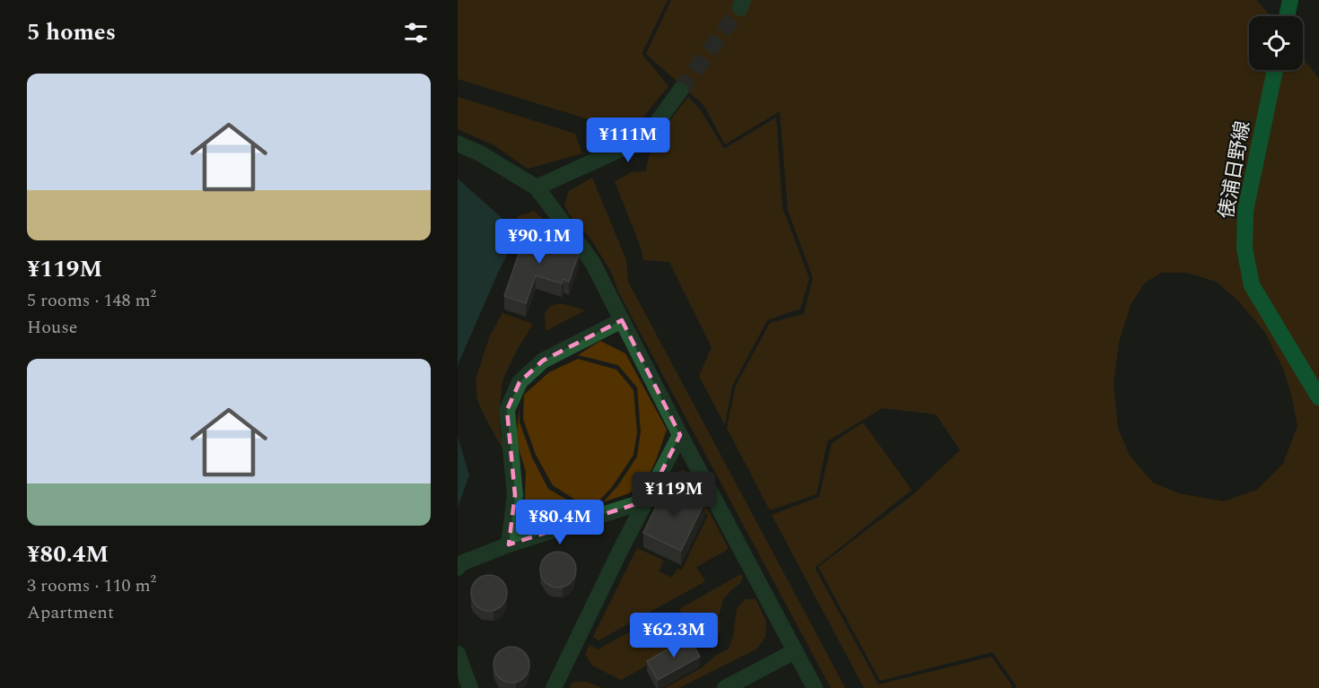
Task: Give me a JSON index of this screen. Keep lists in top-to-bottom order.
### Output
{
  "streets": {
    "main road": ["俵浦日野線"]
  },
  "page": {
    "heading": "5 homes",
    "list": [
      {
        "name": "¥119M",
        "note": "5 rooms · 148 m² · House"
      },
      {
        "name": "¥80.4M",
        "note": "3 rooms · 110 m² · Apartment"
      }
    ],
    "price": [
      "¥111M",
      "¥90.1M",
      "¥119M",
      "¥80.4M",
      "¥62.3M"
    ]
  }
}
